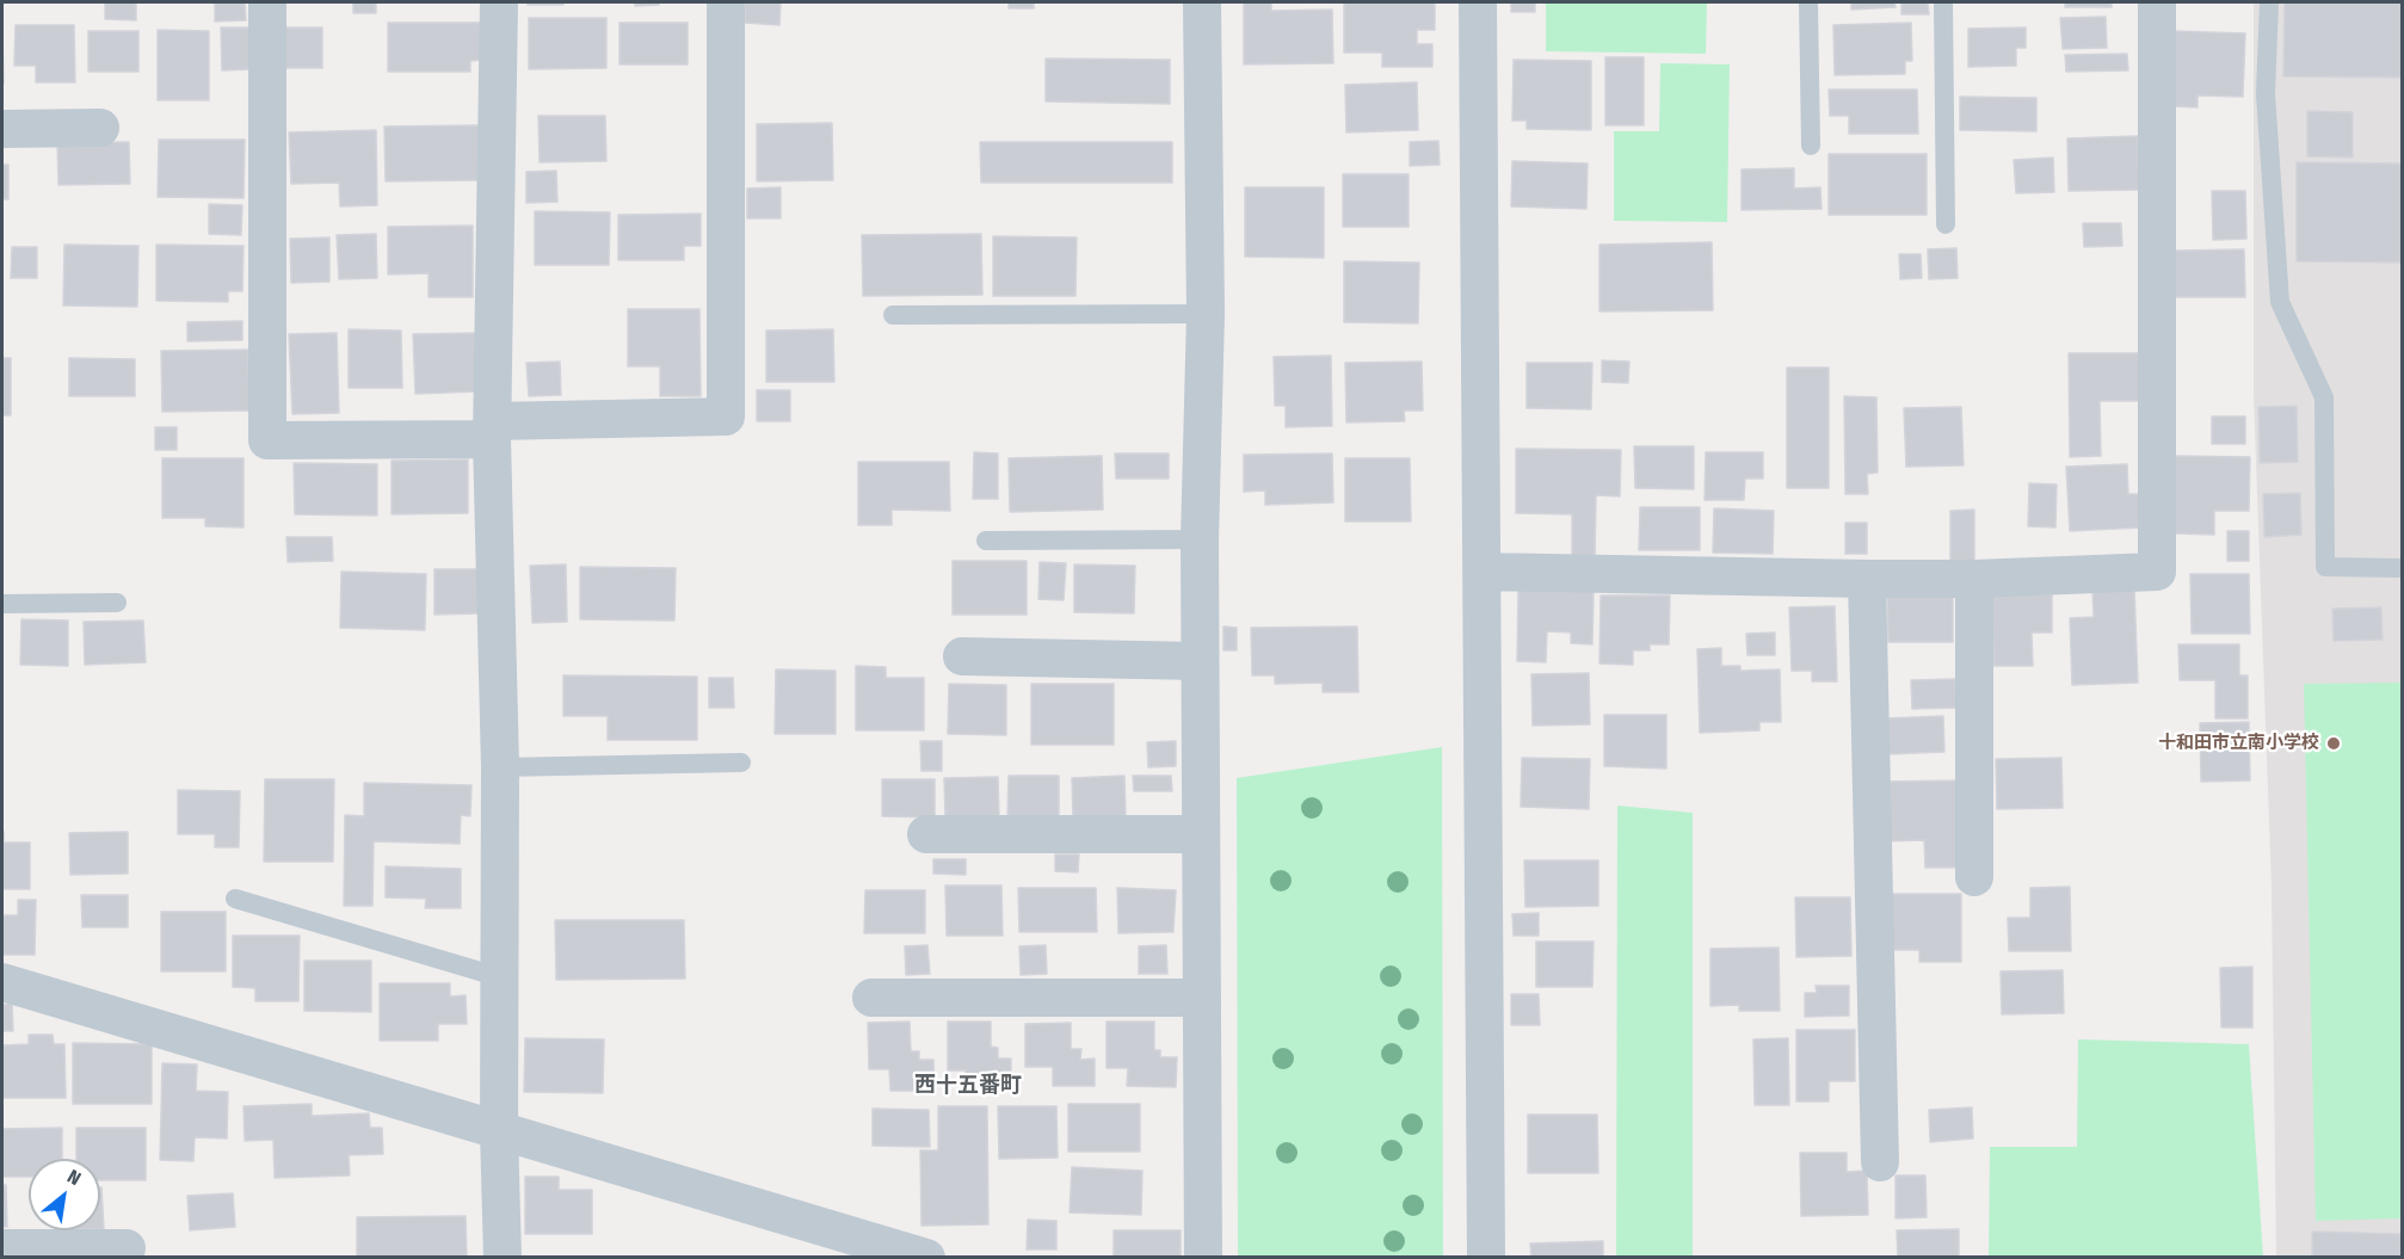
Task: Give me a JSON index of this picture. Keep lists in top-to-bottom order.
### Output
{
  "districts": ["西十五番町"],
  "places": ["十和田市立南小学校"],
  "north": "top right"
}
